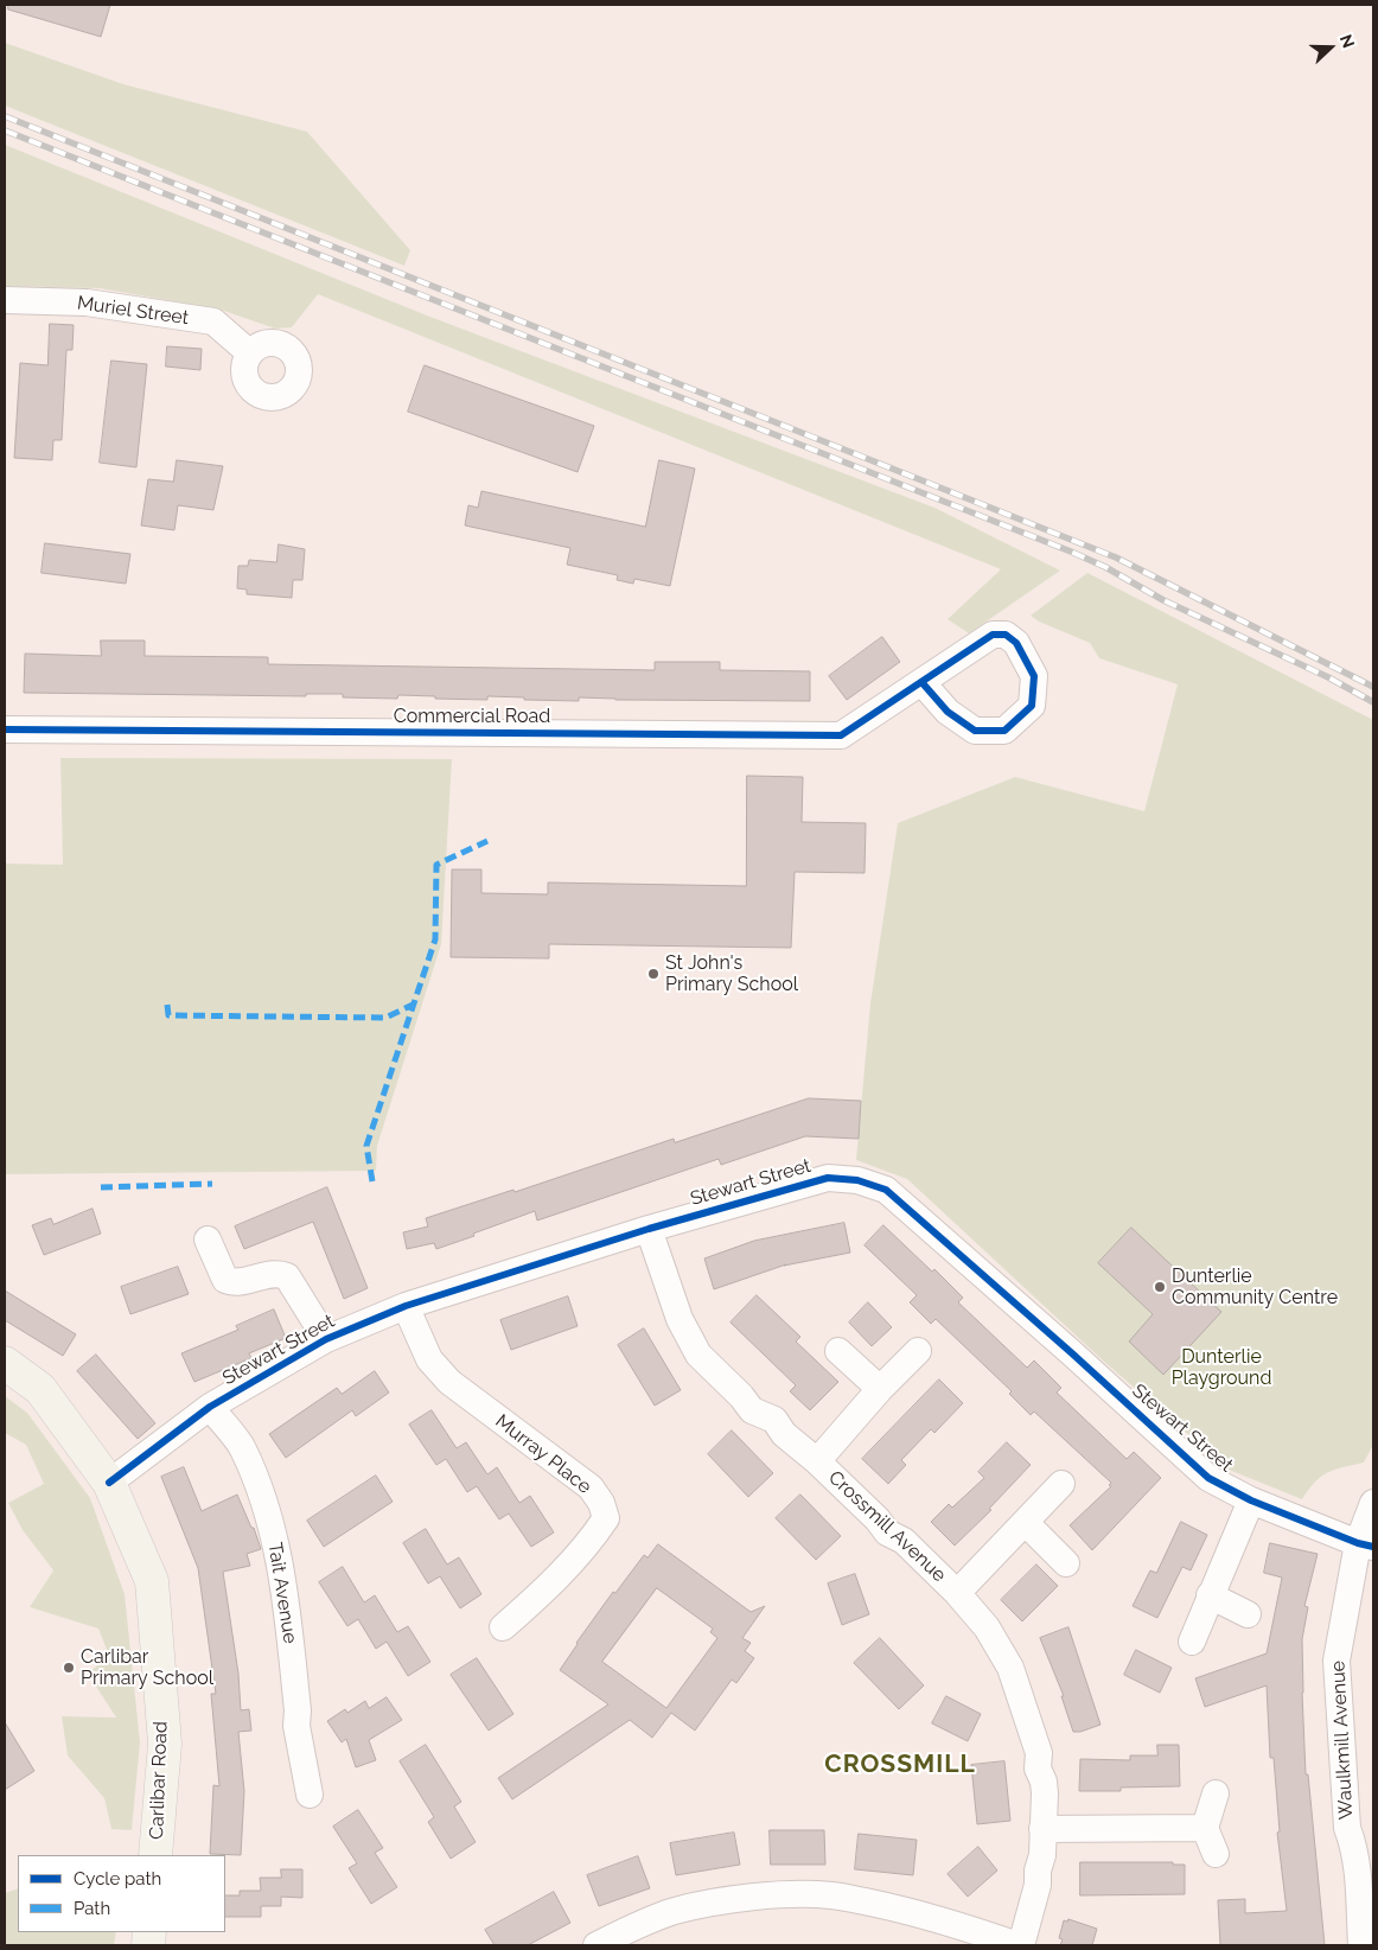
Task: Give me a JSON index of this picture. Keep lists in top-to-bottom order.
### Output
{
  "streets": {
    "street": [
      "Muriel Street",
      "Commercial Road",
      "Stewart Street",
      "Murray Place",
      "Crossmill Avenue",
      "Tait Avenue",
      "Waulkmill Avenue",
      "Carlibar Road"
    ]
  },
  "crossings": [
    ["Stewart Street", "Murray Place"],
    ["Stewart Street", "Crossmill Avenue"],
    ["Stewart Street", "Tait Avenue"],
    ["Stewart Street", "Waulkmill Avenue"],
    ["Stewart Street", "Carlibar Road"]
  ],
  "districts": ["CROSSMILL"],
  "parks": ["Dunterlie Playground"],
  "places": ["St John's Primary School", "Dunterlie Community Centre", "Carlibar Primary School"],
  "legend": ["Cycle path", "Path"],
  "north": "right"
}
